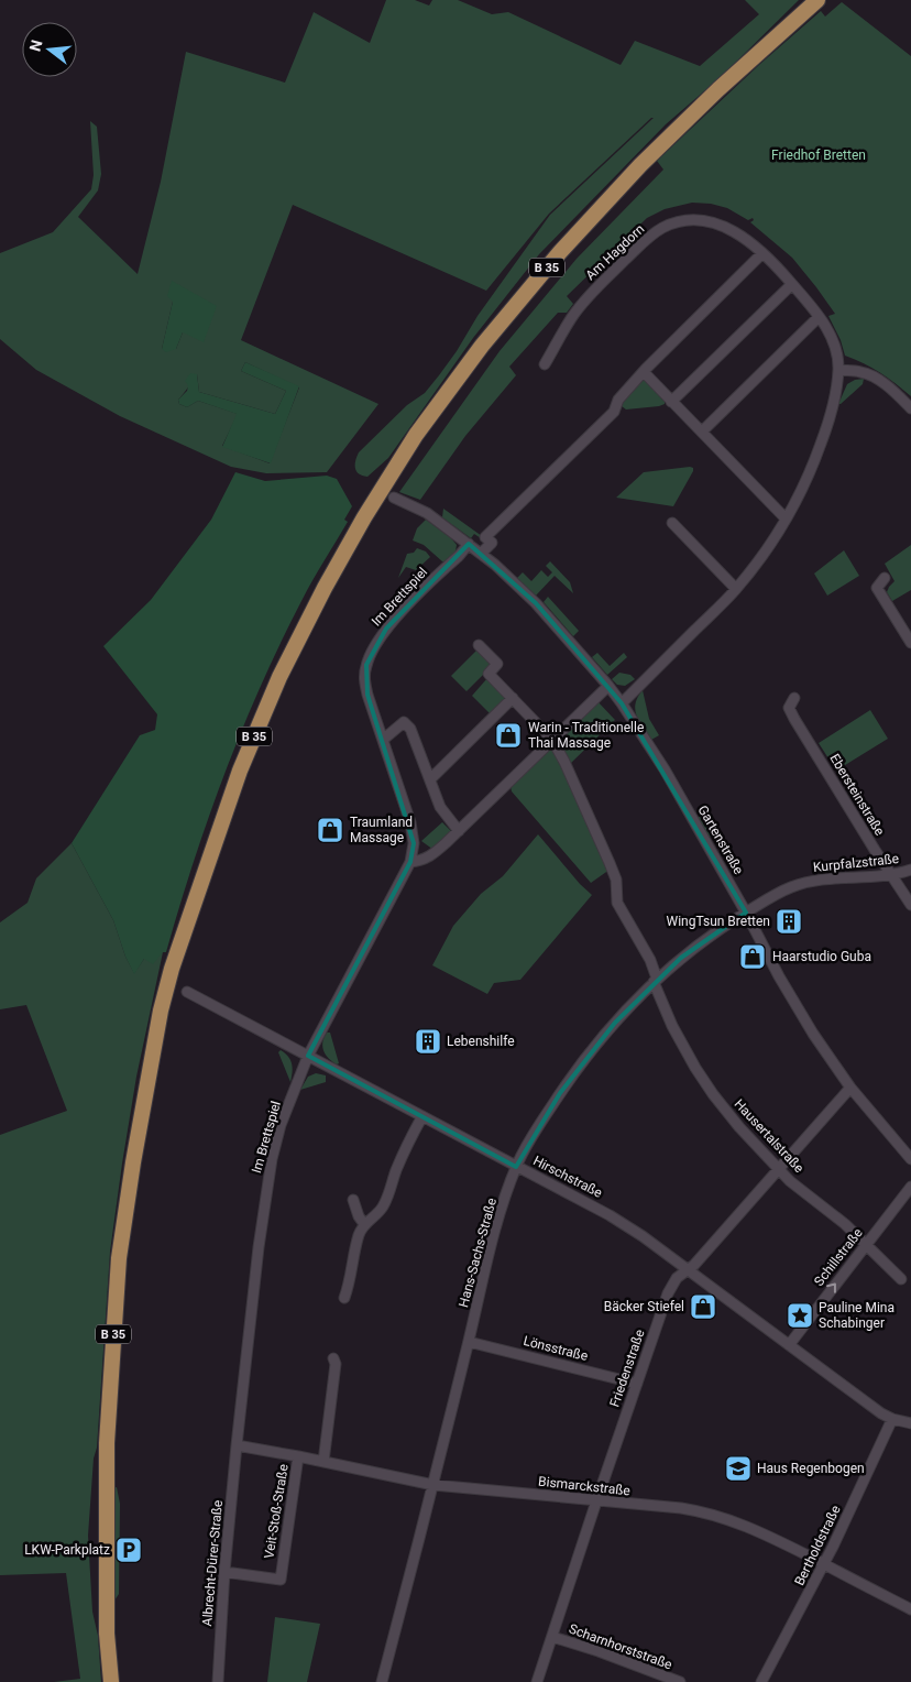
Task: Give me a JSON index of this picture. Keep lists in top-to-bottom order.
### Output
{
  "streets": {
    "main road": ["B 35"],
    "street": [
      "Am Hagdorn",
      "Im Brettspiel",
      "Ebersteinstraße",
      "Gartenstraße",
      "Kurpfalzstraße",
      "Hausertalstraße",
      "Hirschstraße",
      "Hans-Sachs-Straße",
      "Schillstraße",
      "Lönsstraße",
      "Friedenstraße",
      "Bismarckstraße",
      "Veit-Stoß-Straße",
      "Bertholdstraße",
      "Albrecht-Dürer-Straße",
      "Scharnhorststraße"
    ]
  },
  "crossings": [
    ["Am Hagdorn", "Gartenstraße"],
    ["Im Brettspiel", "Gartenstraße"],
    ["Im Brettspiel", "Hirschstraße"],
    ["Im Brettspiel", "Bismarckstraße"],
    ["Im Brettspiel", "Albrecht-Dürer-Straße"],
    ["Ebersteinstraße", "Kurpfalzstraße"],
    ["Gartenstraße", "Kurpfalzstraße"],
    ["Gartenstraße", "Hans-Sachs-Straße"],
    ["Gartenstraße", "Friedenstraße"],
    ["Kurpfalzstraße", "Hans-Sachs-Straße"],
    ["Hausertalstraße", "Hans-Sachs-Straße"],
    ["Hausertalstraße", "Schillstraße"],
    ["Hausertalstraße", "Friedenstraße"],
    ["Hirschstraße", "Hans-Sachs-Straße"],
    ["Hirschstraße", "Schillstraße"],
    ["Hirschstraße", "Friedenstraße"],
    ["Hirschstraße", "Bertholdstraße"],
    ["Hans-Sachs-Straße", "Lönsstraße"],
    ["Hans-Sachs-Straße", "Bismarckstraße"],
    ["Lönsstraße", "Friedenstraße"],
    ["Friedenstraße", "Bismarckstraße"],
    ["Friedenstraße", "Scharnhorststraße"],
    ["Bismarckstraße", "Veit-Stoß-Straße"],
    ["Bismarckstraße", "Bertholdstraße"],
    ["Bismarckstraße", "Albrecht-Dürer-Straße"],
    ["Veit-Stoß-Straße", "Albrecht-Dürer-Straße"]
  ],
  "one_way": ["Schillstraße"],
  "parks": ["Friedhof Bretten"],
  "places": {
    "shop": [
      "Warin - Traditionelle Thai Massage",
      "Traumland Massage",
      "Haarstudio Guba",
      "Bäcker Stiefel"
    ],
    "building": ["WingTsun Bretten", "Lebenshilfe"],
    "place": ["Pauline Mina Schabinger"],
    "school or university": ["Haus Regenbogen"],
    "parking": ["LKW-Parkplatz"]
  },
  "north": "left"
}
